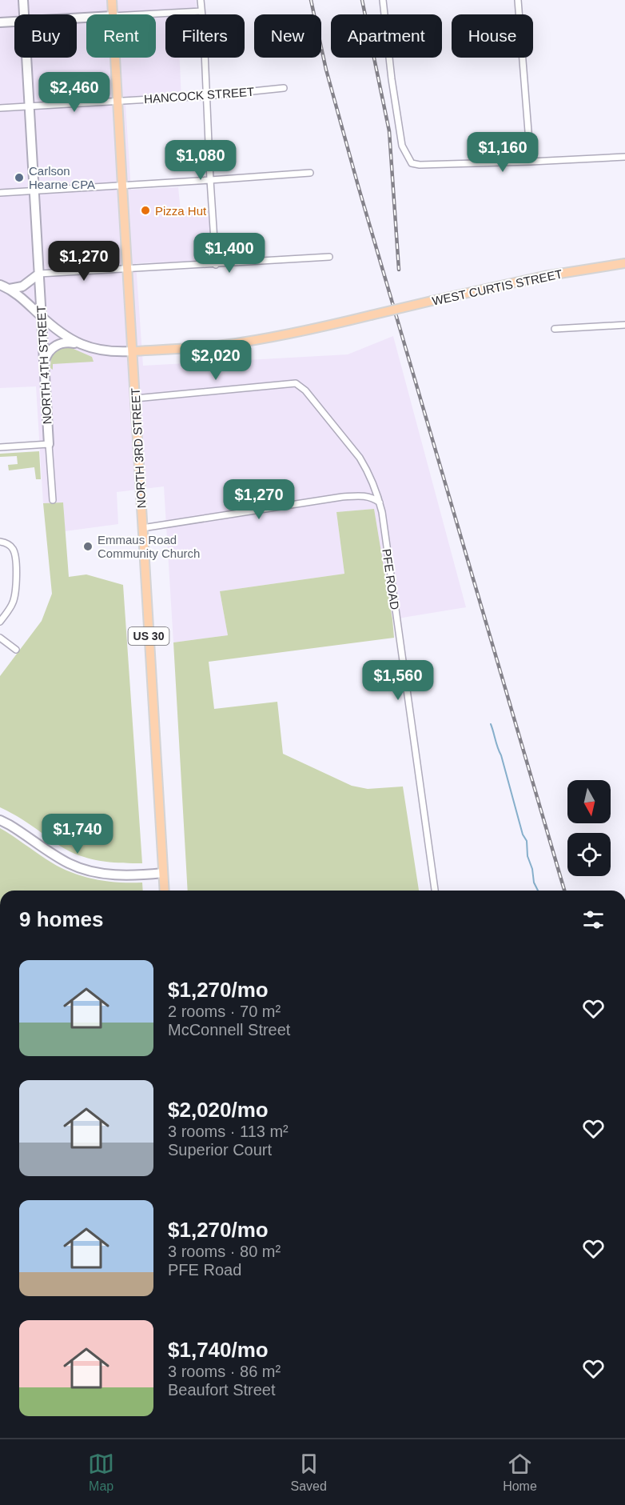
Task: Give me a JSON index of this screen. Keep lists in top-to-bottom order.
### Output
{
  "streets": {
    "main road": ["WEST CURTIS STREET", "NORTH 3RD STREET", "US 30"],
    "street": ["HANCOCK STREET", "NORTH 4TH STREET", "PFE ROAD"]
  },
  "crossings": [
    ["HANCOCK STREET", "NORTH 4TH STREET"],
    ["HANCOCK STREET", "NORTH 3RD STREET"],
    ["WEST CURTIS STREET", "NORTH 3RD STREET"],
    ["NORTH 3RD STREET", "PFE ROAD"]
  ],
  "places": ["Carlson Hearne CPA", "Pizza Hut", "Emmaus Road Community Church"],
  "north": "bottom",
  "page": {
    "chip": [
      "Buy",
      "Rent",
      "Filters",
      "New",
      "Apartment",
      "House"
    ],
    "price": [
      "$2,460",
      "$1,160",
      "$1,080",
      "$1,400",
      "$1,270",
      "$2,020",
      "$1,270",
      "$1,560",
      "$1,740"
    ],
    "heading": "9 homes",
    "list": [
      {
        "name": "$1,270/mo",
        "note": "2 rooms · 70 m² · McConnell Street"
      },
      {
        "name": "$2,020/mo",
        "note": "3 rooms · 113 m² · Superior Court"
      },
      {
        "name": "$1,270/mo",
        "note": "3 rooms · 80 m² · PFE Road"
      },
      {
        "name": "$1,740/mo",
        "note": "3 rooms · 86 m² · Beaufort Street"
      }
    ],
    "tabs": ["Map", "Saved", "Home"]
  }
}
